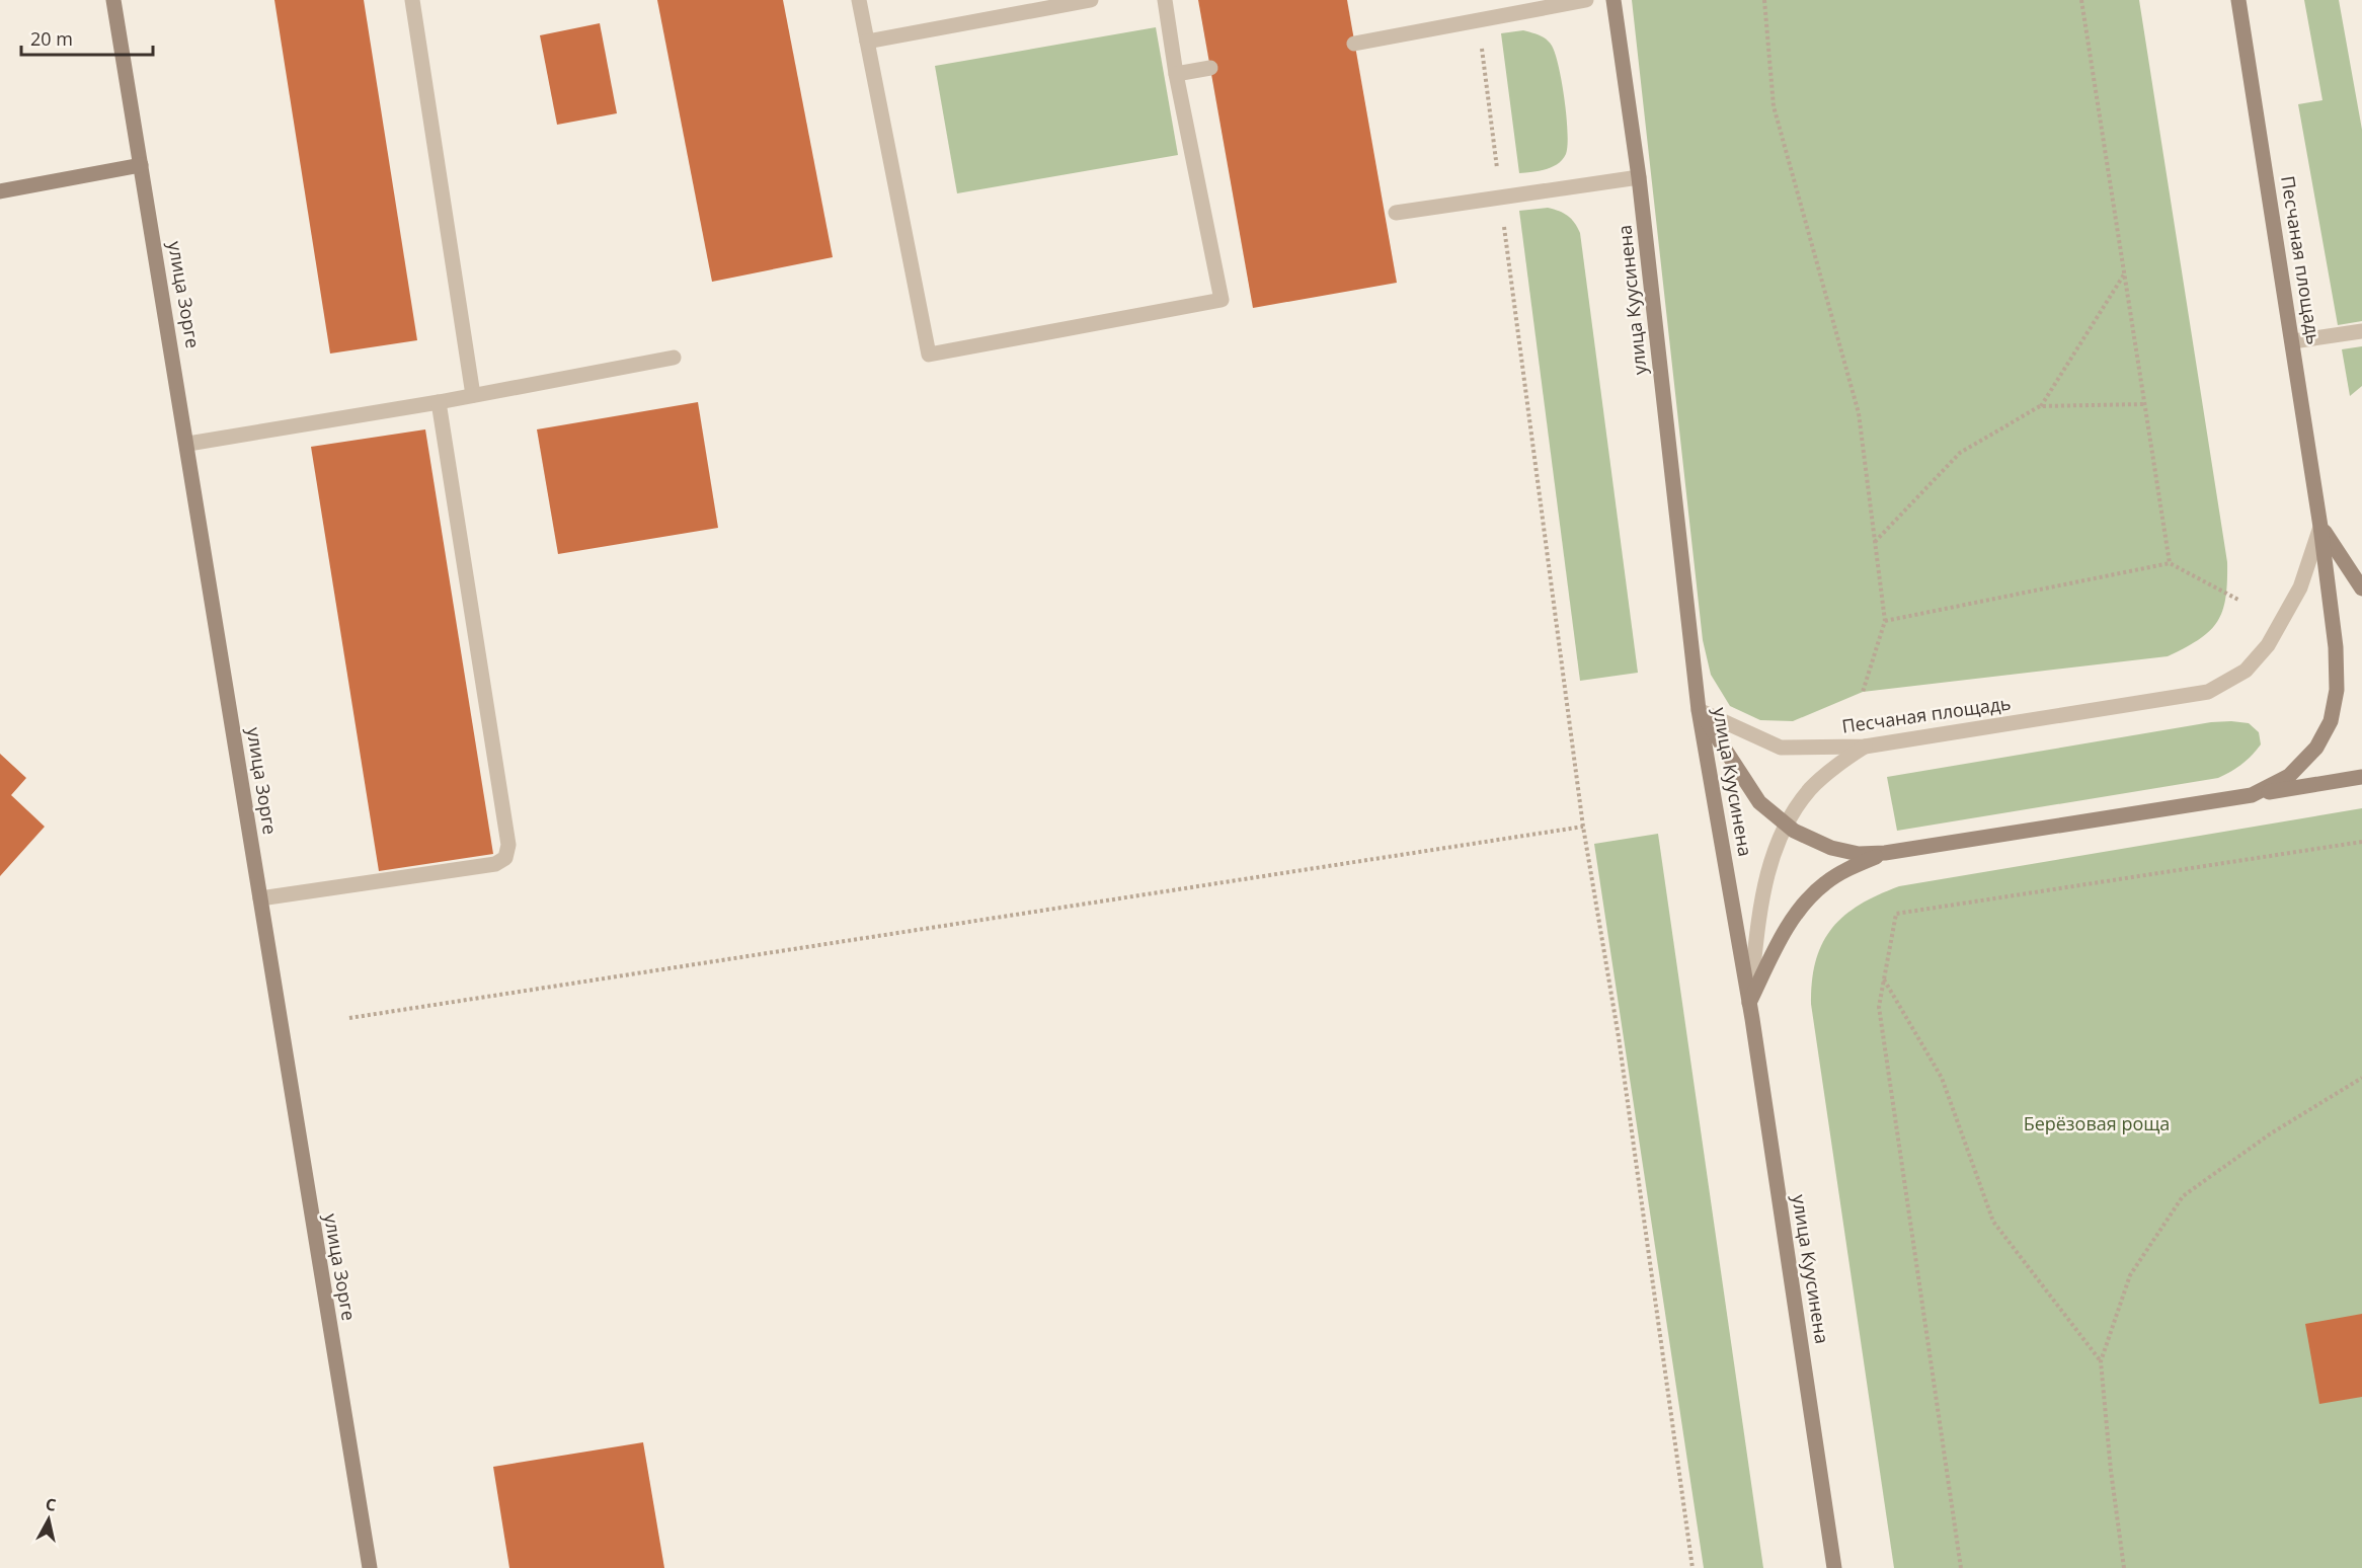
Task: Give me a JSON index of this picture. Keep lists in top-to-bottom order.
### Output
{
  "streets": {
    "main road": ["Песчаная площадь", "улица Зорге", "улица Куусинена"]
  },
  "crossings": [
    ["Песчаная площадь", "улица Куусинена"]
  ],
  "parks": ["Берёзовая роща"],
  "scale_bar": "20 m",
  "north": "top"
}
